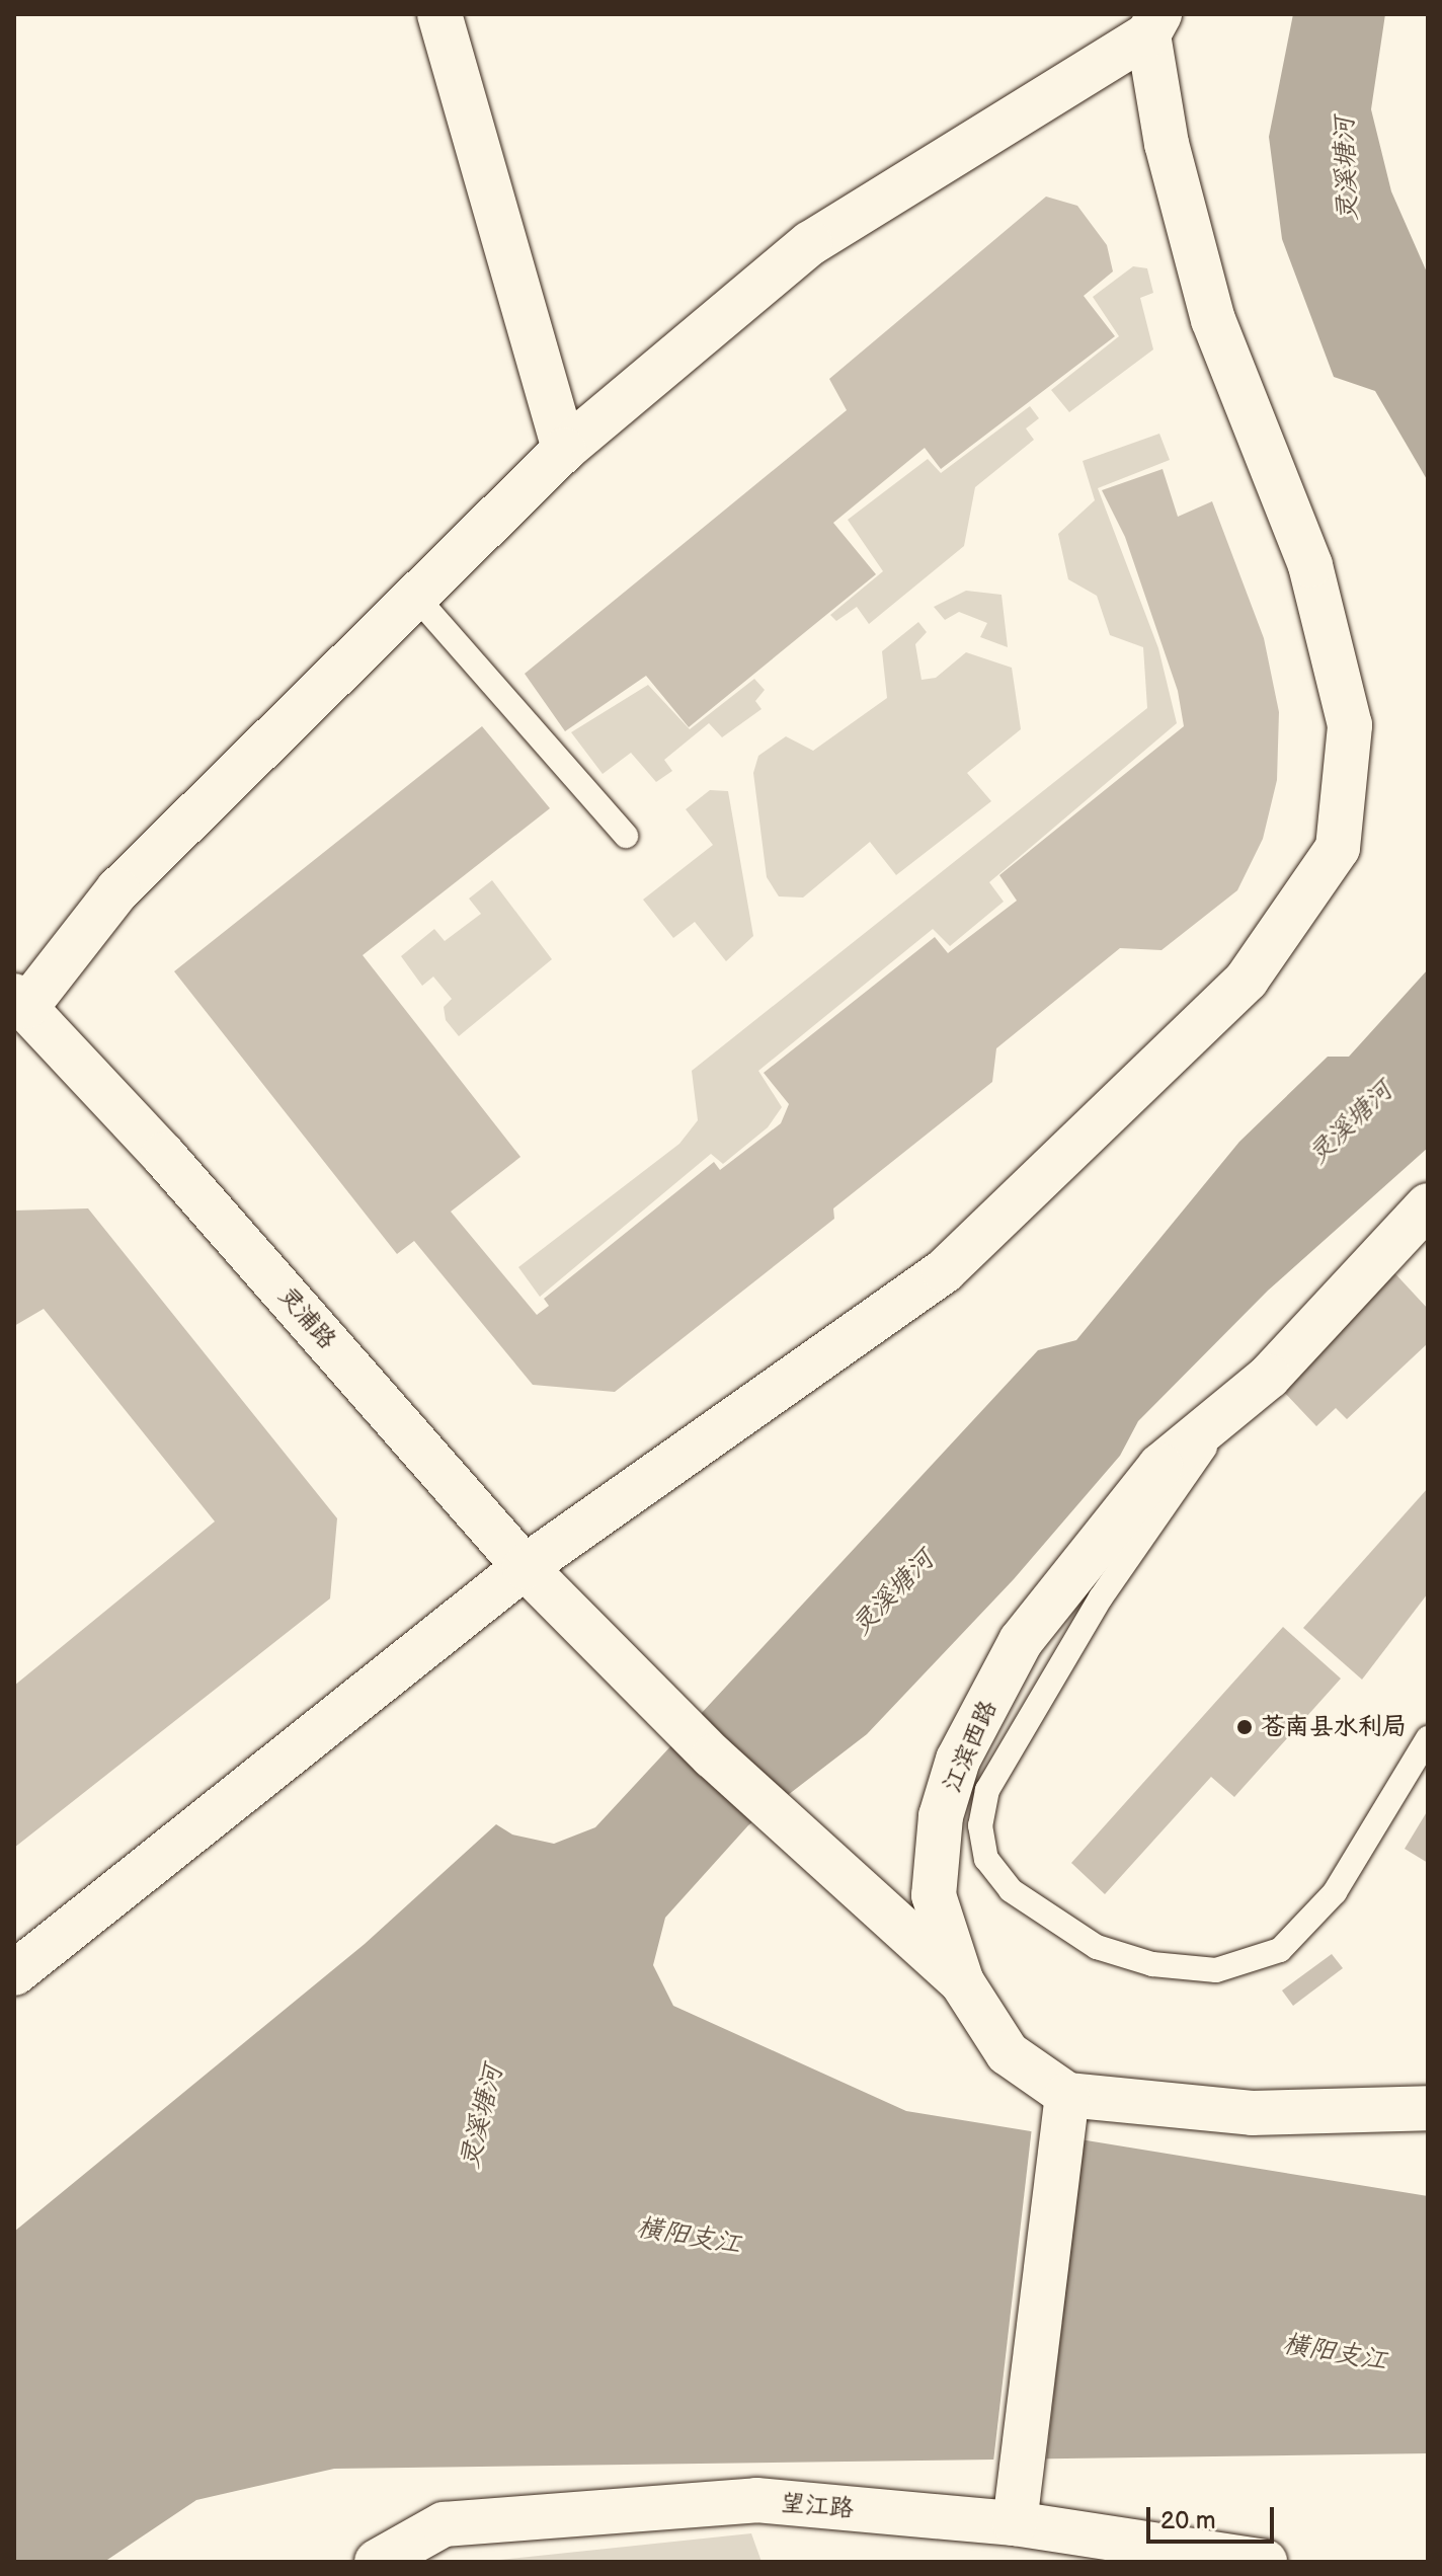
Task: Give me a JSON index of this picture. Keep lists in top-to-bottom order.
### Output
{
  "streets": {
    "street": ["灵浦路", "江滨西路", "望江路"]
  },
  "crossings": [
    ["灵浦路", "江滨西路"]
  ],
  "water": ["灵溪塘河", "横阳支江"],
  "places": ["苍南县水利局"],
  "scale_bar": "20 m"
}
